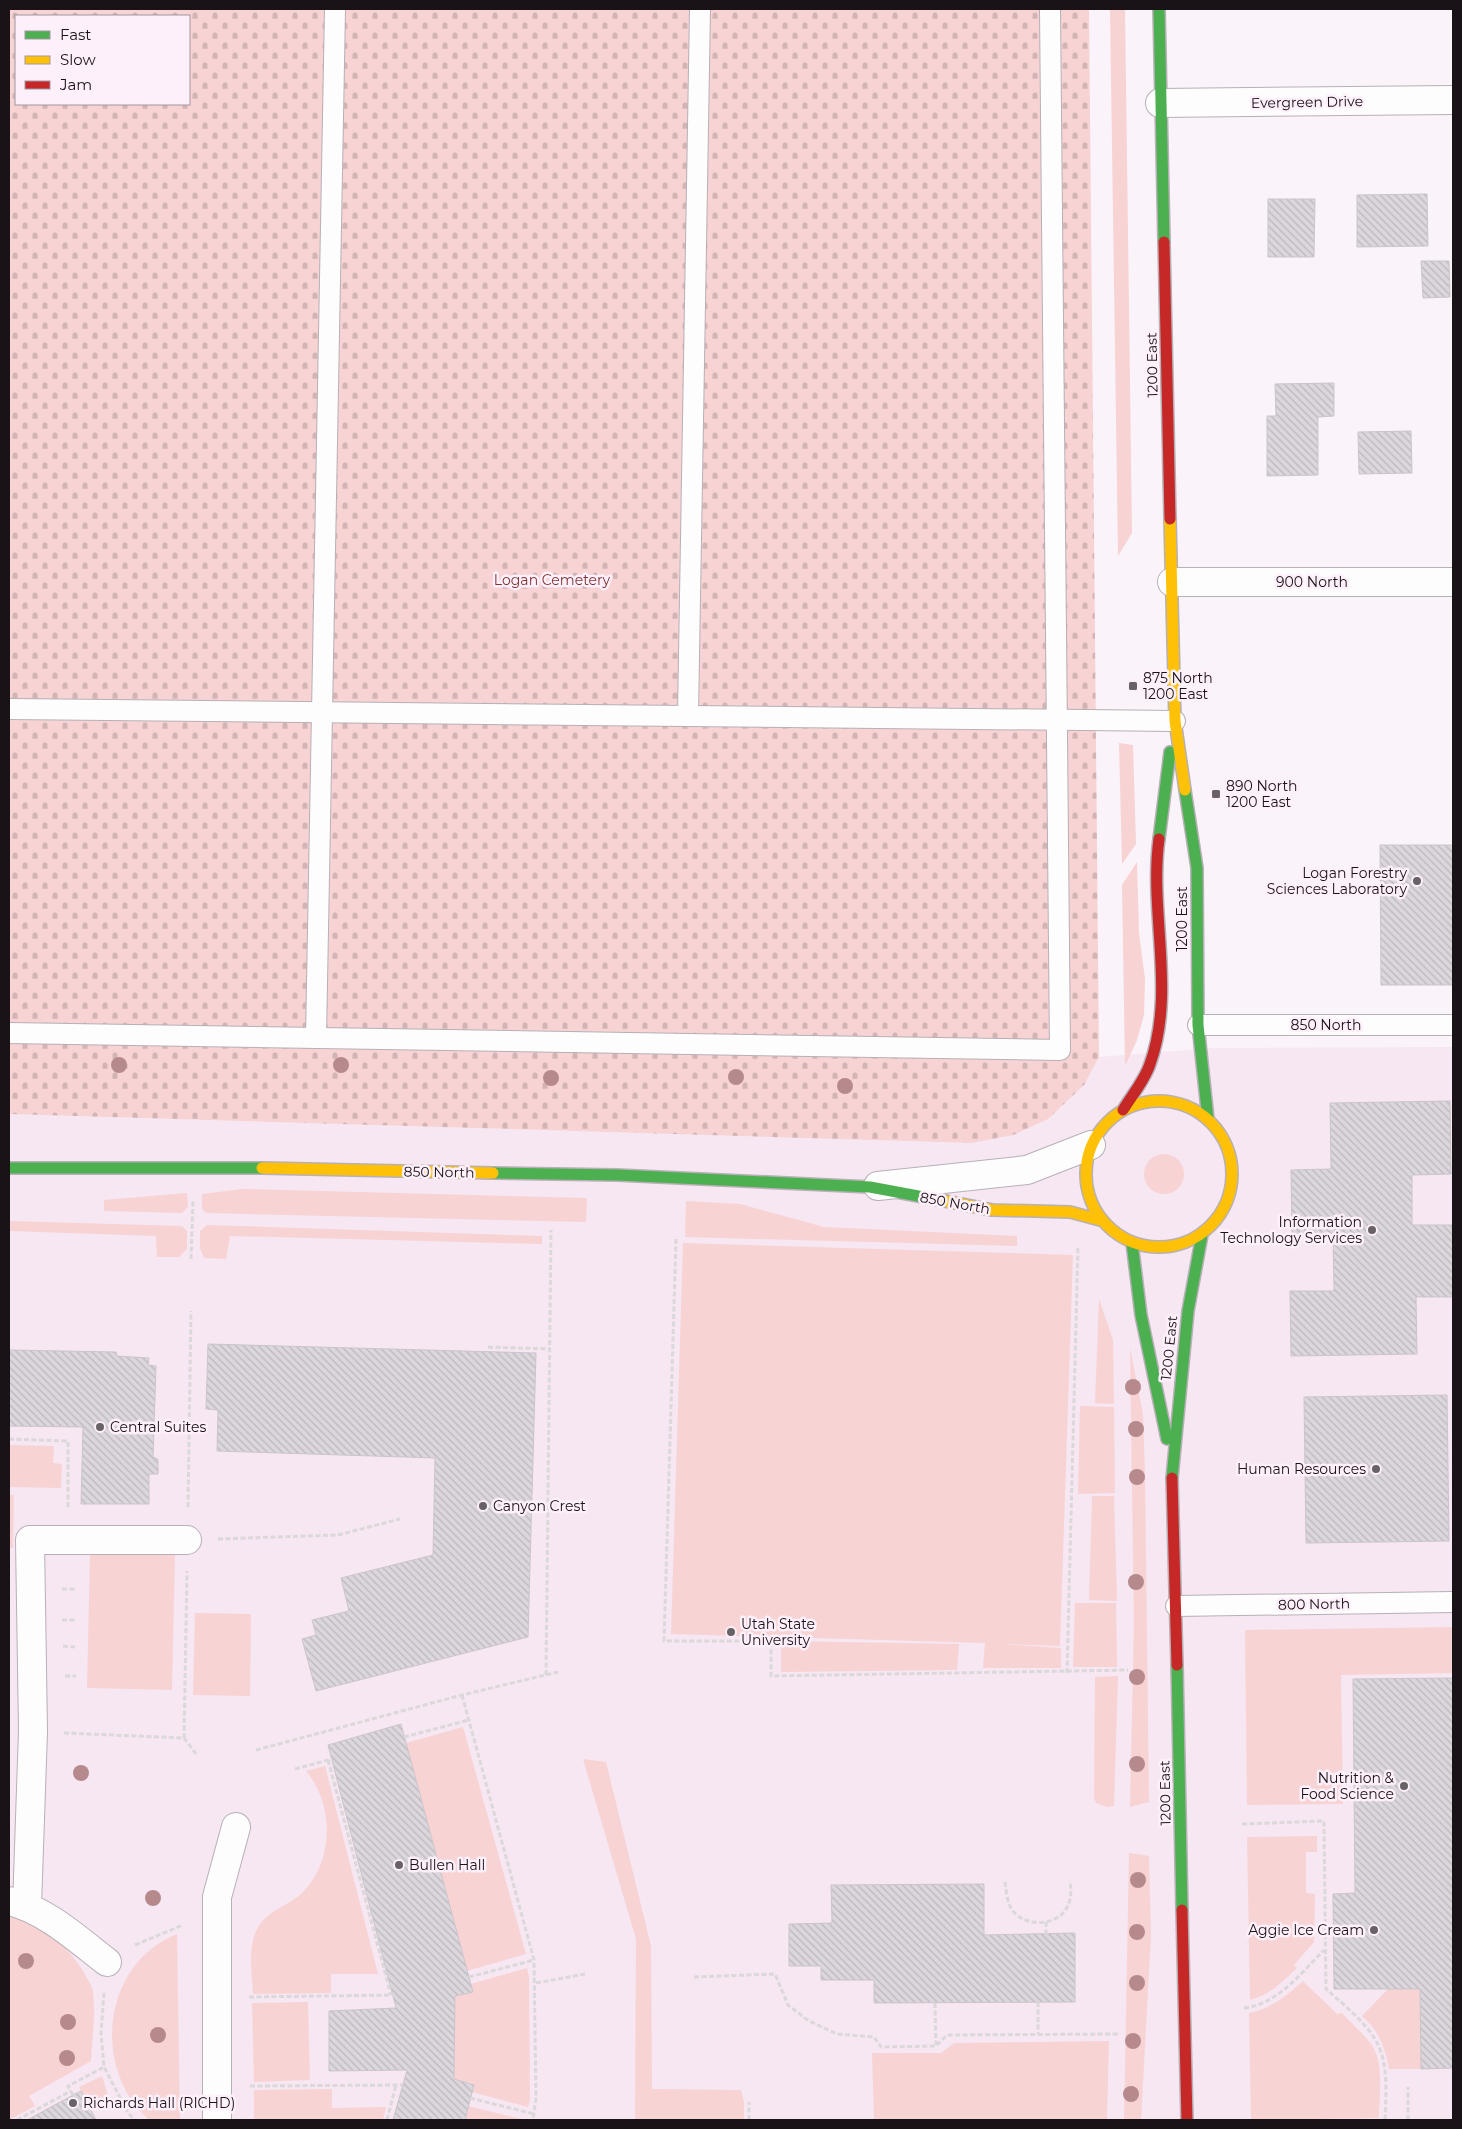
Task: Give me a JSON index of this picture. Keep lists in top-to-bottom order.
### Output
{
  "streets": {
    "main road": ["1200 East", "850 North"],
    "street": ["Evergreen Drive", "900 North"],
    "lane": ["800 North"]
  },
  "crossings": [
    ["Evergreen Drive", "1200 East"],
    ["1200 East", "900 North"],
    ["1200 East", "850 North"],
    ["1200 East", "800 North"]
  ],
  "parks": ["Logan Cemetery"],
  "places": {
    "transit": ["875 North 1200 East", "890 North 1200 East"],
    "other": [
      "Logan Forestry Sciences Laboratory",
      "Information Technology Services",
      "Central Suites",
      "Human Resources",
      "Canyon Crest",
      "Utah State University",
      "Nutrition & Food Science",
      "Bullen Hall",
      "Aggie Ice Cream",
      "Richards Hall (RICHD)"
    ]
  },
  "legend": ["Fast", "Slow", "Jam"]
}
